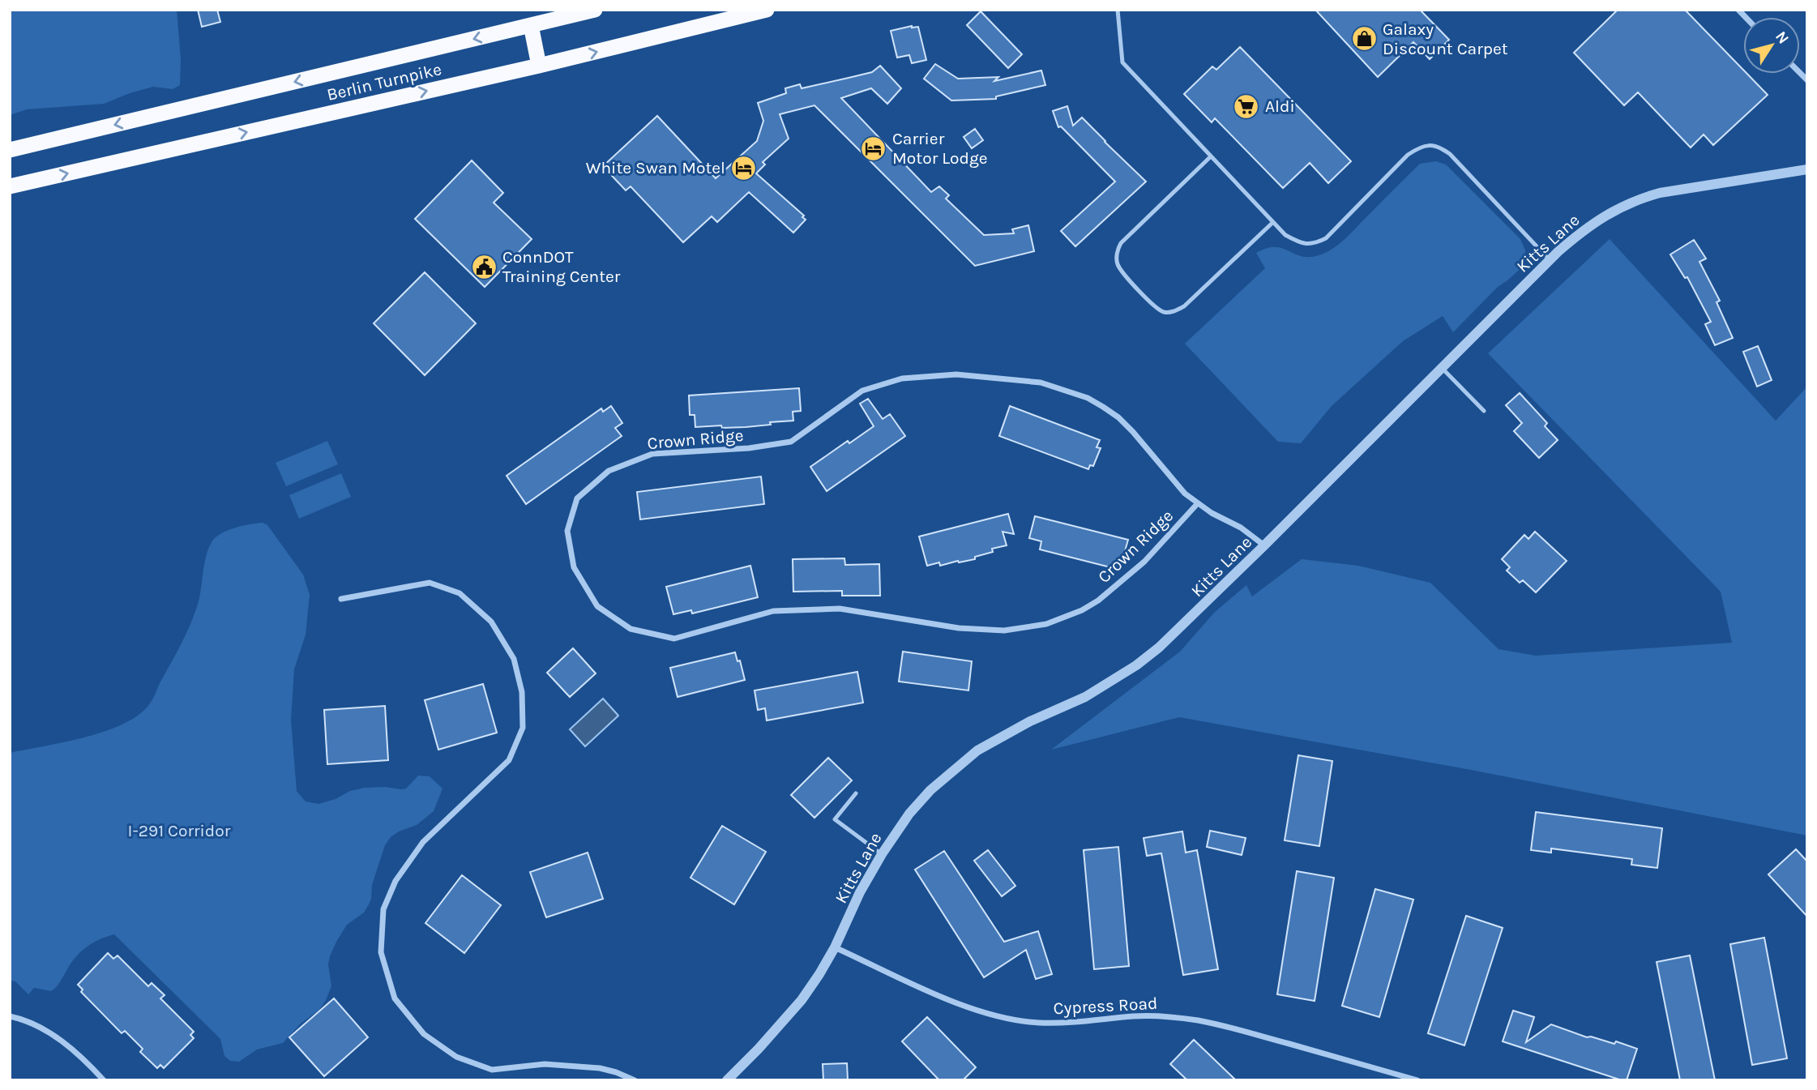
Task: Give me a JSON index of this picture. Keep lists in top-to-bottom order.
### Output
{
  "streets": {
    "highway": ["Berlin Turnpike"],
    "street": ["Kitts Lane", "Crown Ridge", "Cypress Road"]
  },
  "crossings": [
    ["Kitts Lane", "Crown Ridge"],
    ["Kitts Lane", "Cypress Road"]
  ],
  "parks": ["I-291 Corridor"],
  "places": {
    "shop": ["Galaxy Discount Carpet"],
    "supermarket": ["Aldi"],
    "hotel": ["Carrier Motor Lodge", "White Swan Motel"],
    "public building": ["ConnDOT Training Center"]
  },
  "north": "top right"
}
